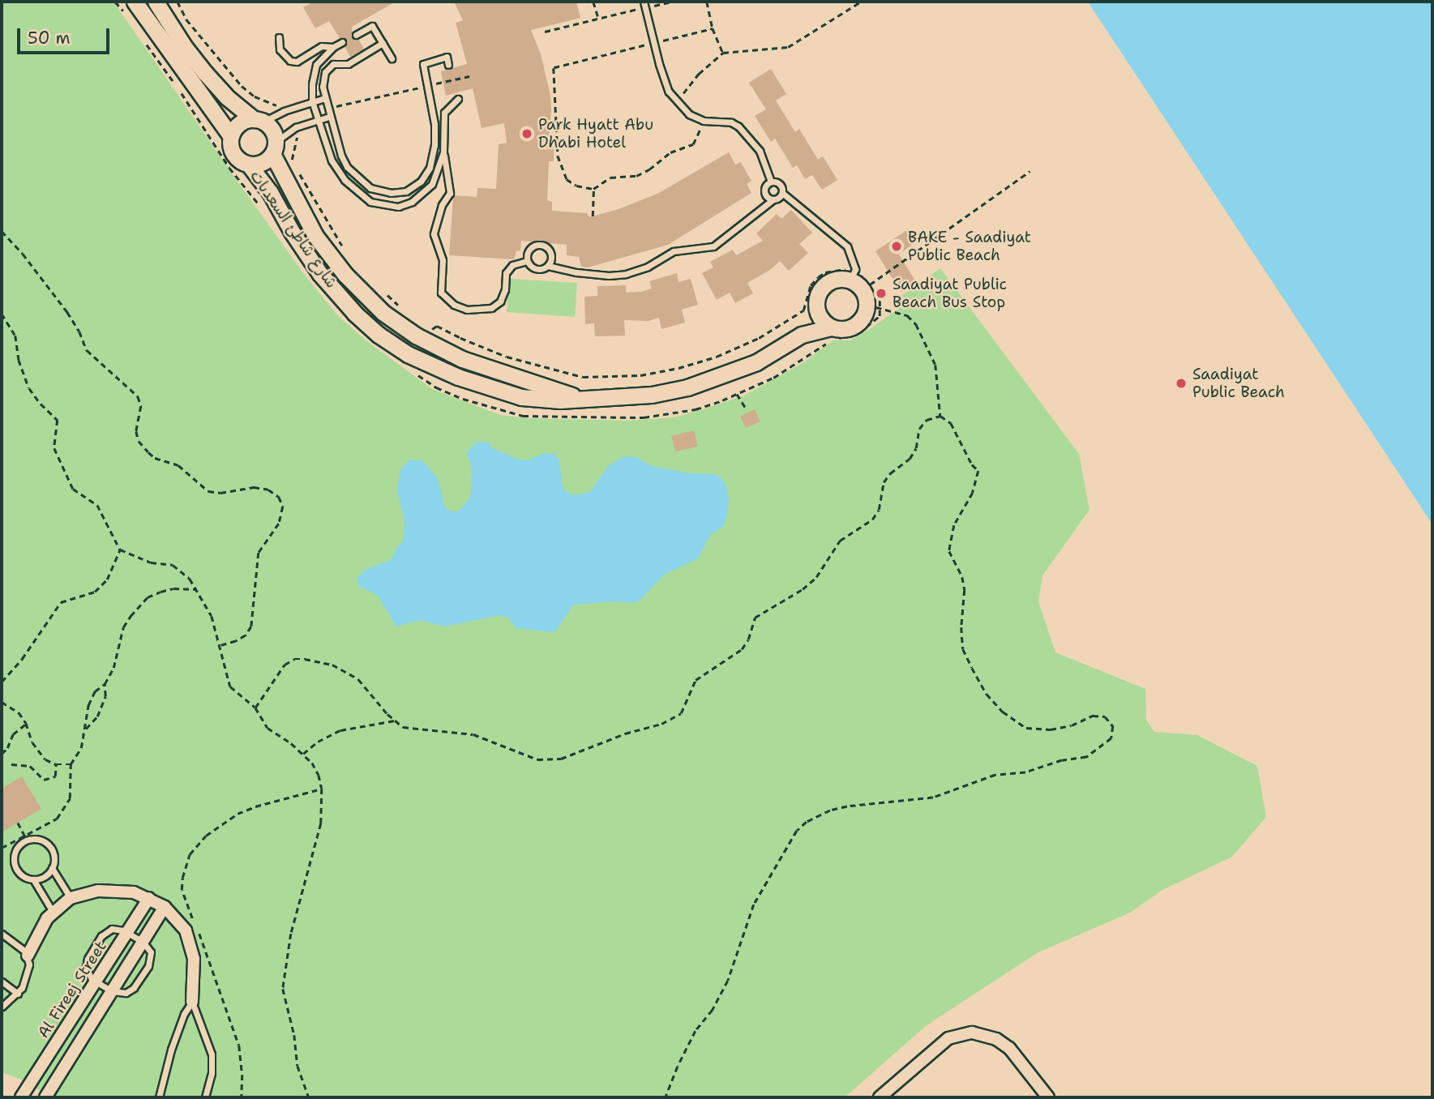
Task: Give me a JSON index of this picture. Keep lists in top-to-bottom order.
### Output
{
  "streets": {
    "street": ["شارع شاطئ السعديات", "Al Fireej Street"]
  },
  "places": [
    "Park Hyatt Abu Dhabi Hotel",
    "BAKE - Saadiyat Public Beach",
    "Saadiyat Public Beach Bus Stop",
    "Saadiyat Public Beach"
  ],
  "scale_bar": "50 m"
}
